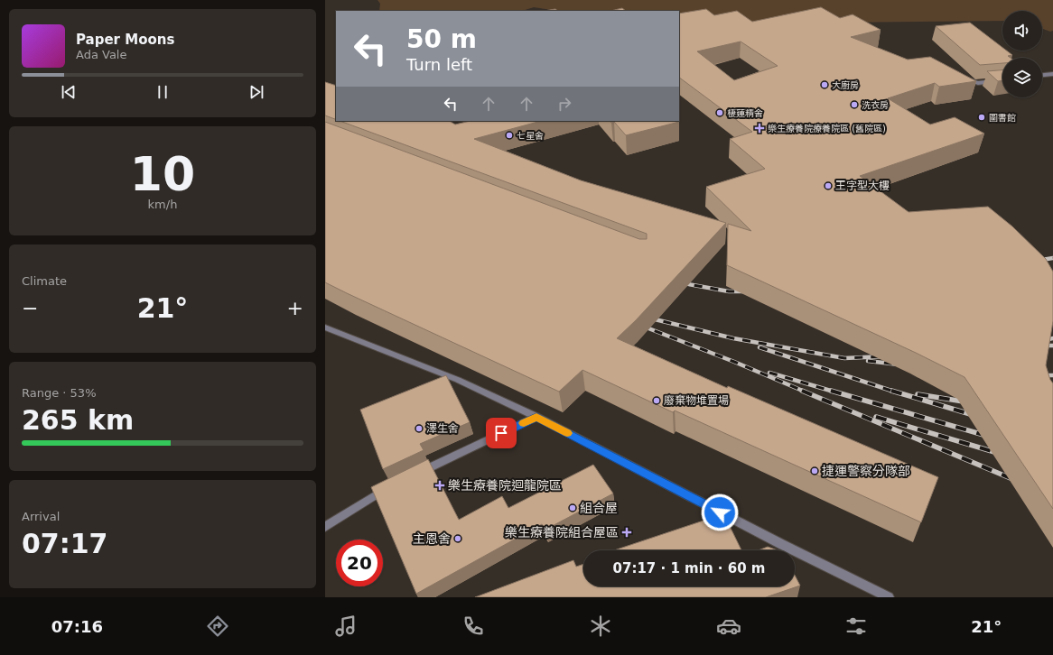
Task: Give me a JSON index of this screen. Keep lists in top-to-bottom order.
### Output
{
  "places": {
    "other": [
      "大廚房",
      "洗衣房",
      "棲蓮精舍",
      "圖書館",
      "七星舍",
      "王字型大樓",
      "廢棄物堆置場",
      "澤生舍",
      "捷運警察分隊部",
      "組合屋",
      "主恩舍"
    ],
    "health": ["樂生療養院療養院區 (舊院區)", "樂生療養院迴龍院區", "樂生療養院組合屋區"]
  },
  "page": {
    "turn": ["50 m", "Turn left"],
    "song": ["Paper Moons", "Ada Vale"],
    "tile": [
      ["10", "km/h"],
      "Climate",
      ["Range · 53%", "265 km"],
      ["Arrival", "07:17"]
    ],
    "heat": ["−", "21°", "+"],
    "limit": "20",
    "trip": "07:17 · 1 min · 60 m",
    "tabs": ["07:16", "21°"]
  }
}
